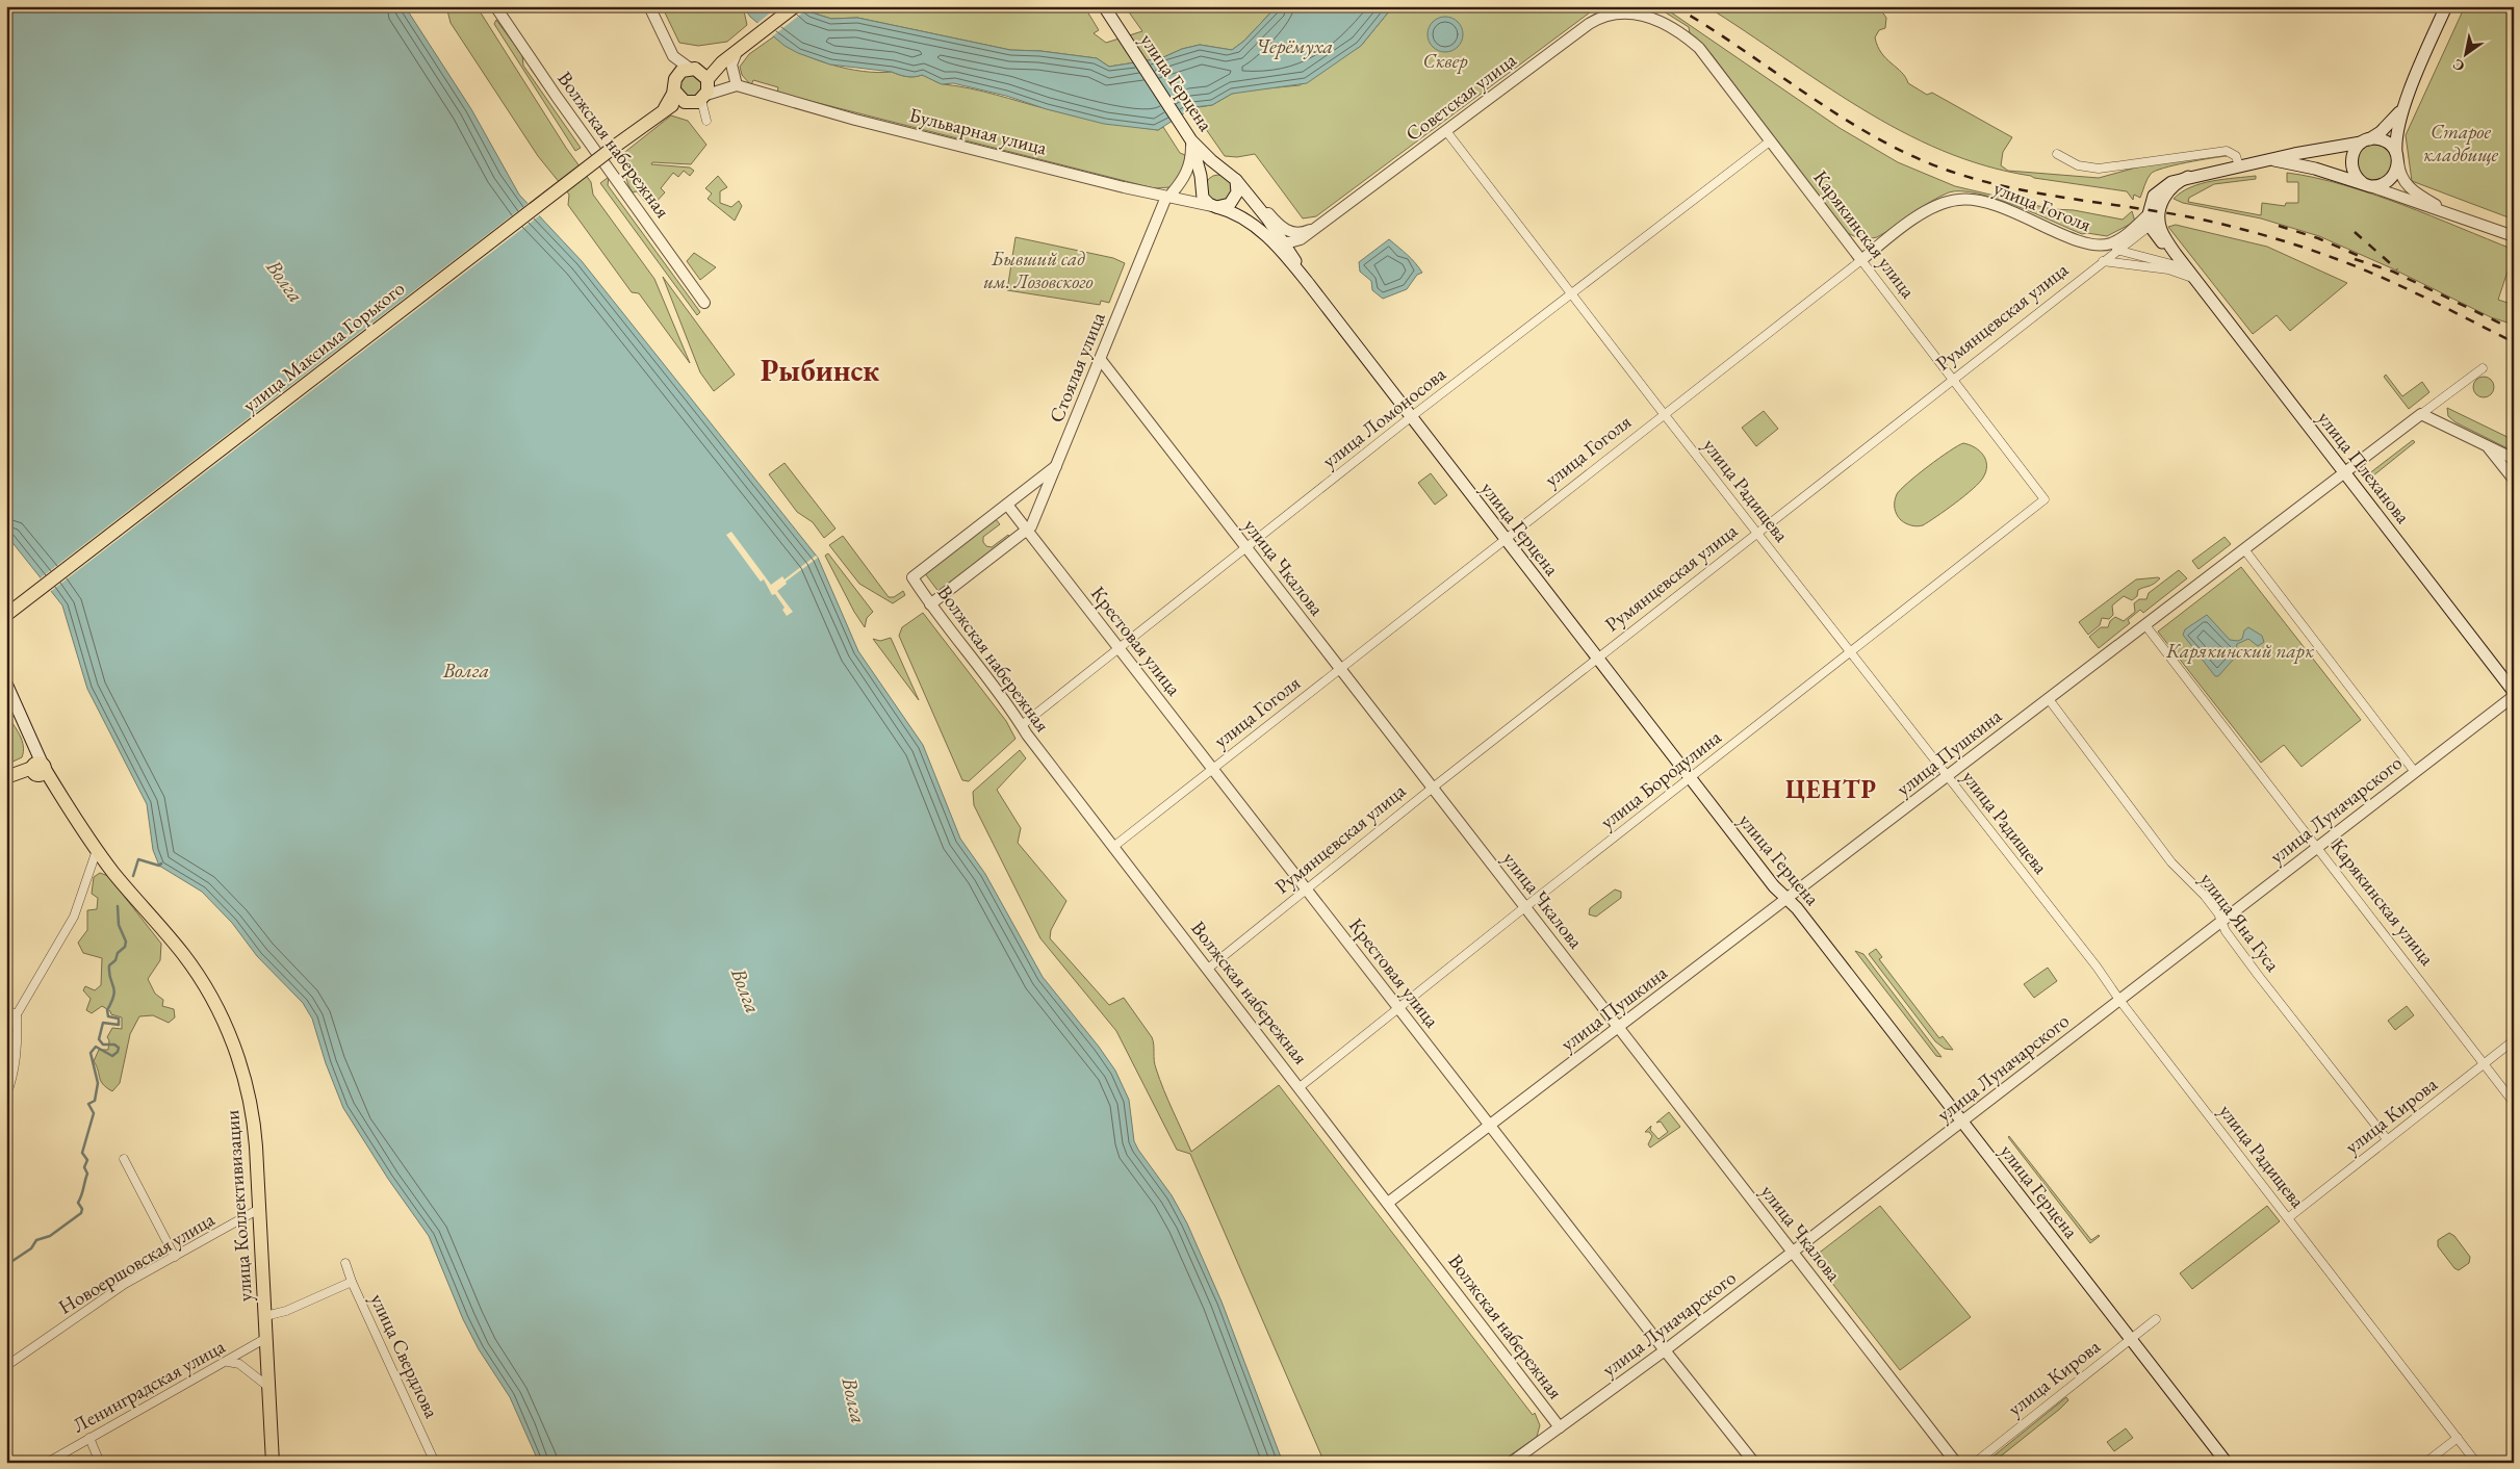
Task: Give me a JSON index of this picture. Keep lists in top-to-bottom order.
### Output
{
  "streets": {
    "main road": [
      "улица Герцена",
      "улица Максима Горького",
      "улица Плеханова",
      "улица Коллективизации"
    ],
    "street": [
      "Советская улица",
      "Бульварная улица",
      "Волжская набережная",
      "улица Гоголя",
      "Карякинская улица",
      "Румянцевская улица",
      "Стоялая улица",
      "улица Ломоносова",
      "улица Радищева",
      "улица Чкалова",
      "Крестовая улица",
      "улица Пушкина",
      "улица Бородулина",
      "улица Луначарского",
      "улица Яна Гуса",
      "улица Кирова",
      "Новоершовская улица",
      "улица Свердлова",
      "Ленинградская улица"
    ]
  },
  "crossings": [
    ["улица Герцена", "Советская улица"],
    ["улица Герцена", "Бульварная улица"],
    ["улица Герцена", "улица Гоголя"],
    ["улица Герцена", "Румянцевская улица"],
    ["улица Герцена", "Стоялая улица"],
    ["улица Герцена", "улица Ломоносова"],
    ["улица Герцена", "улица Пушкина"],
    ["улица Герцена", "улица Бородулина"],
    ["улица Герцена", "улица Луначарского"],
    ["улица Герцена", "улица Кирова"],
    ["Советская улица", "Карякинская улица"],
    ["Советская улица", "улица Радищева"],
    ["Бульварная улица", "Стоялая улица"],
    ["Волжская набережная", "улица Гоголя"],
    ["Волжская набережная", "Румянцевская улица"],
    ["Волжская набережная", "Стоялая улица"],
    ["Волжская набережная", "улица Ломоносова"],
    ["Волжская набережная", "улица Пушкина"],
    ["Волжская набережная", "улица Бородулина"],
    ["Волжская набережная", "улица Луначарского"],
    ["улица Гоголя", "Карякинская улица"],
    ["улица Гоголя", "Румянцевская улица"],
    ["улица Гоголя", "улица Плеханова"],
    ["улица Гоголя", "улица Радищева"],
    ["улица Гоголя", "улица Чкалова"],
    ["улица Гоголя", "Крестовая улица"],
    ["Карякинская улица", "Румянцевская улица"],
    ["Карякинская улица", "улица Ломоносова"],
    ["Карякинская улица", "улица Пушкина"],
    ["Карякинская улица", "улица Бородулина"],
    ["Карякинская улица", "улица Луначарского"],
    ["Карякинская улица", "улица Кирова"],
    ["Румянцевская улица", "улица Плеханова"],
    ["Румянцевская улица", "улица Радищева"],
    ["Румянцевская улица", "улица Чкалова"],
    ["Румянцевская улица", "Крестовая улица"],
    ["Стоялая улица", "улица Чкалова"],
    ["Стоялая улица", "Крестовая улица"],
    ["улица Ломоносова", "улица Радищева"],
    ["улица Ломоносова", "улица Чкалова"],
    ["улица Ломоносова", "Крестовая улица"],
    ["улица Плеханова", "улица Пушкина"],
    ["улица Радищева", "улица Пушкина"],
    ["улица Радищева", "улица Бородулина"],
    ["улица Радищева", "улица Луначарского"],
    ["улица Радищева", "улица Кирова"],
    ["улица Чкалова", "улица Пушкина"],
    ["улица Чкалова", "улица Бородулина"],
    ["улица Чкалова", "улица Луначарского"],
    ["Крестовая улица", "улица Пушкина"],
    ["Крестовая улица", "улица Бородулина"],
    ["Крестовая улица", "улица Луначарского"],
    ["улица Пушкина", "улица Яна Гуса"],
    ["улица Луначарского", "улица Яна Гуса"],
    ["улица Яна Гуса", "улица Кирова"],
    ["улица Коллективизации", "Новоершовская улица"],
    ["улица Коллективизации", "Ленинградская улица"]
  ],
  "districts": ["Рыбинск", "ЦЕНТР"],
  "water": ["Черёмуха", "Волга"],
  "parks": [
    "Сквер",
    "Старое кладбище",
    "Бывший сад им. Лозовского",
    "Карякинский парк"
  ],
  "north": "bottom left"
}
